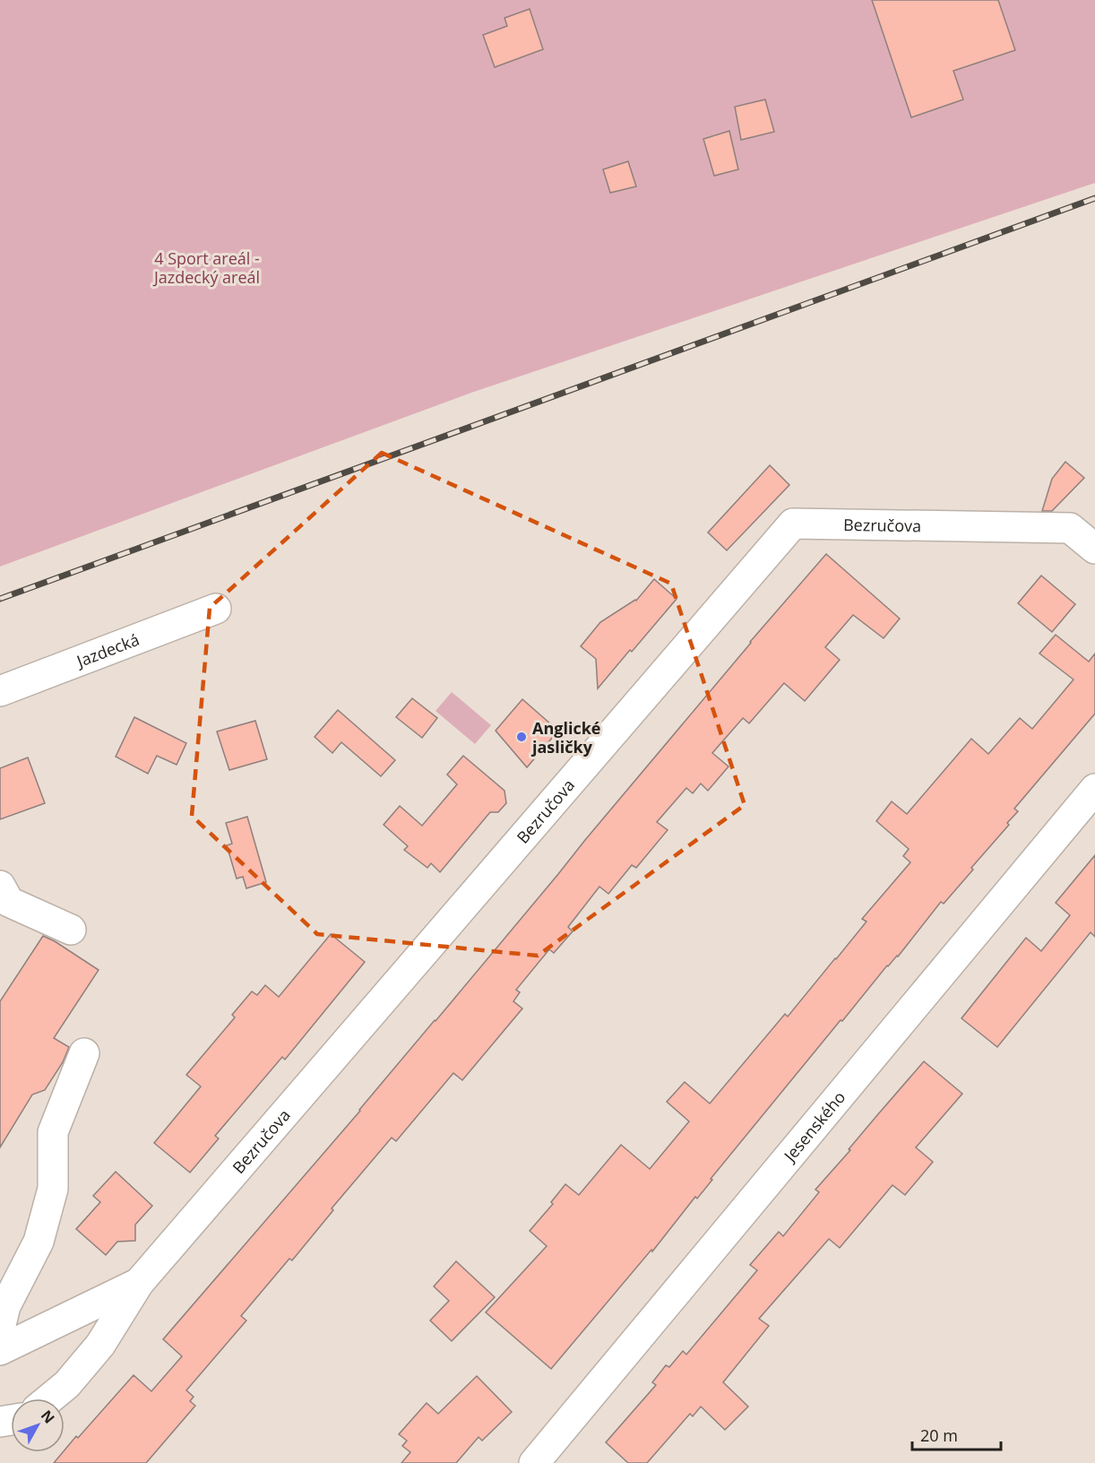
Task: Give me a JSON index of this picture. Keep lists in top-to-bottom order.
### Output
{
  "streets": {
    "street": ["Bezručova", "Jazdecká", "Jesenského"]
  },
  "parks": ["4 Sport areál - Jazdecký areál"],
  "places": ["Anglické jasličky"],
  "scale_bar": "20 m",
  "north": "top right"
}
